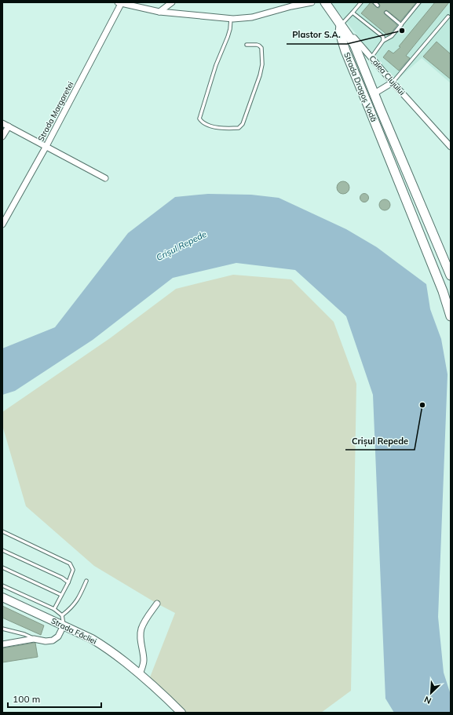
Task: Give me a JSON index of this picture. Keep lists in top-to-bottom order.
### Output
{
  "streets": {
    "main road": ["Calea Clujului", "Strada Dragoș Vodă"],
    "street": ["Strada Margaretei", "Strada Făcliei"]
  },
  "crossings": [
    ["Calea Clujului", "Strada Dragoș Vodă"]
  ],
  "water": ["Crișul Repede"],
  "places": ["Plastor S.A.", "Crișul Repede"],
  "scale_bar": "100 m",
  "north": "bottom left"
}
